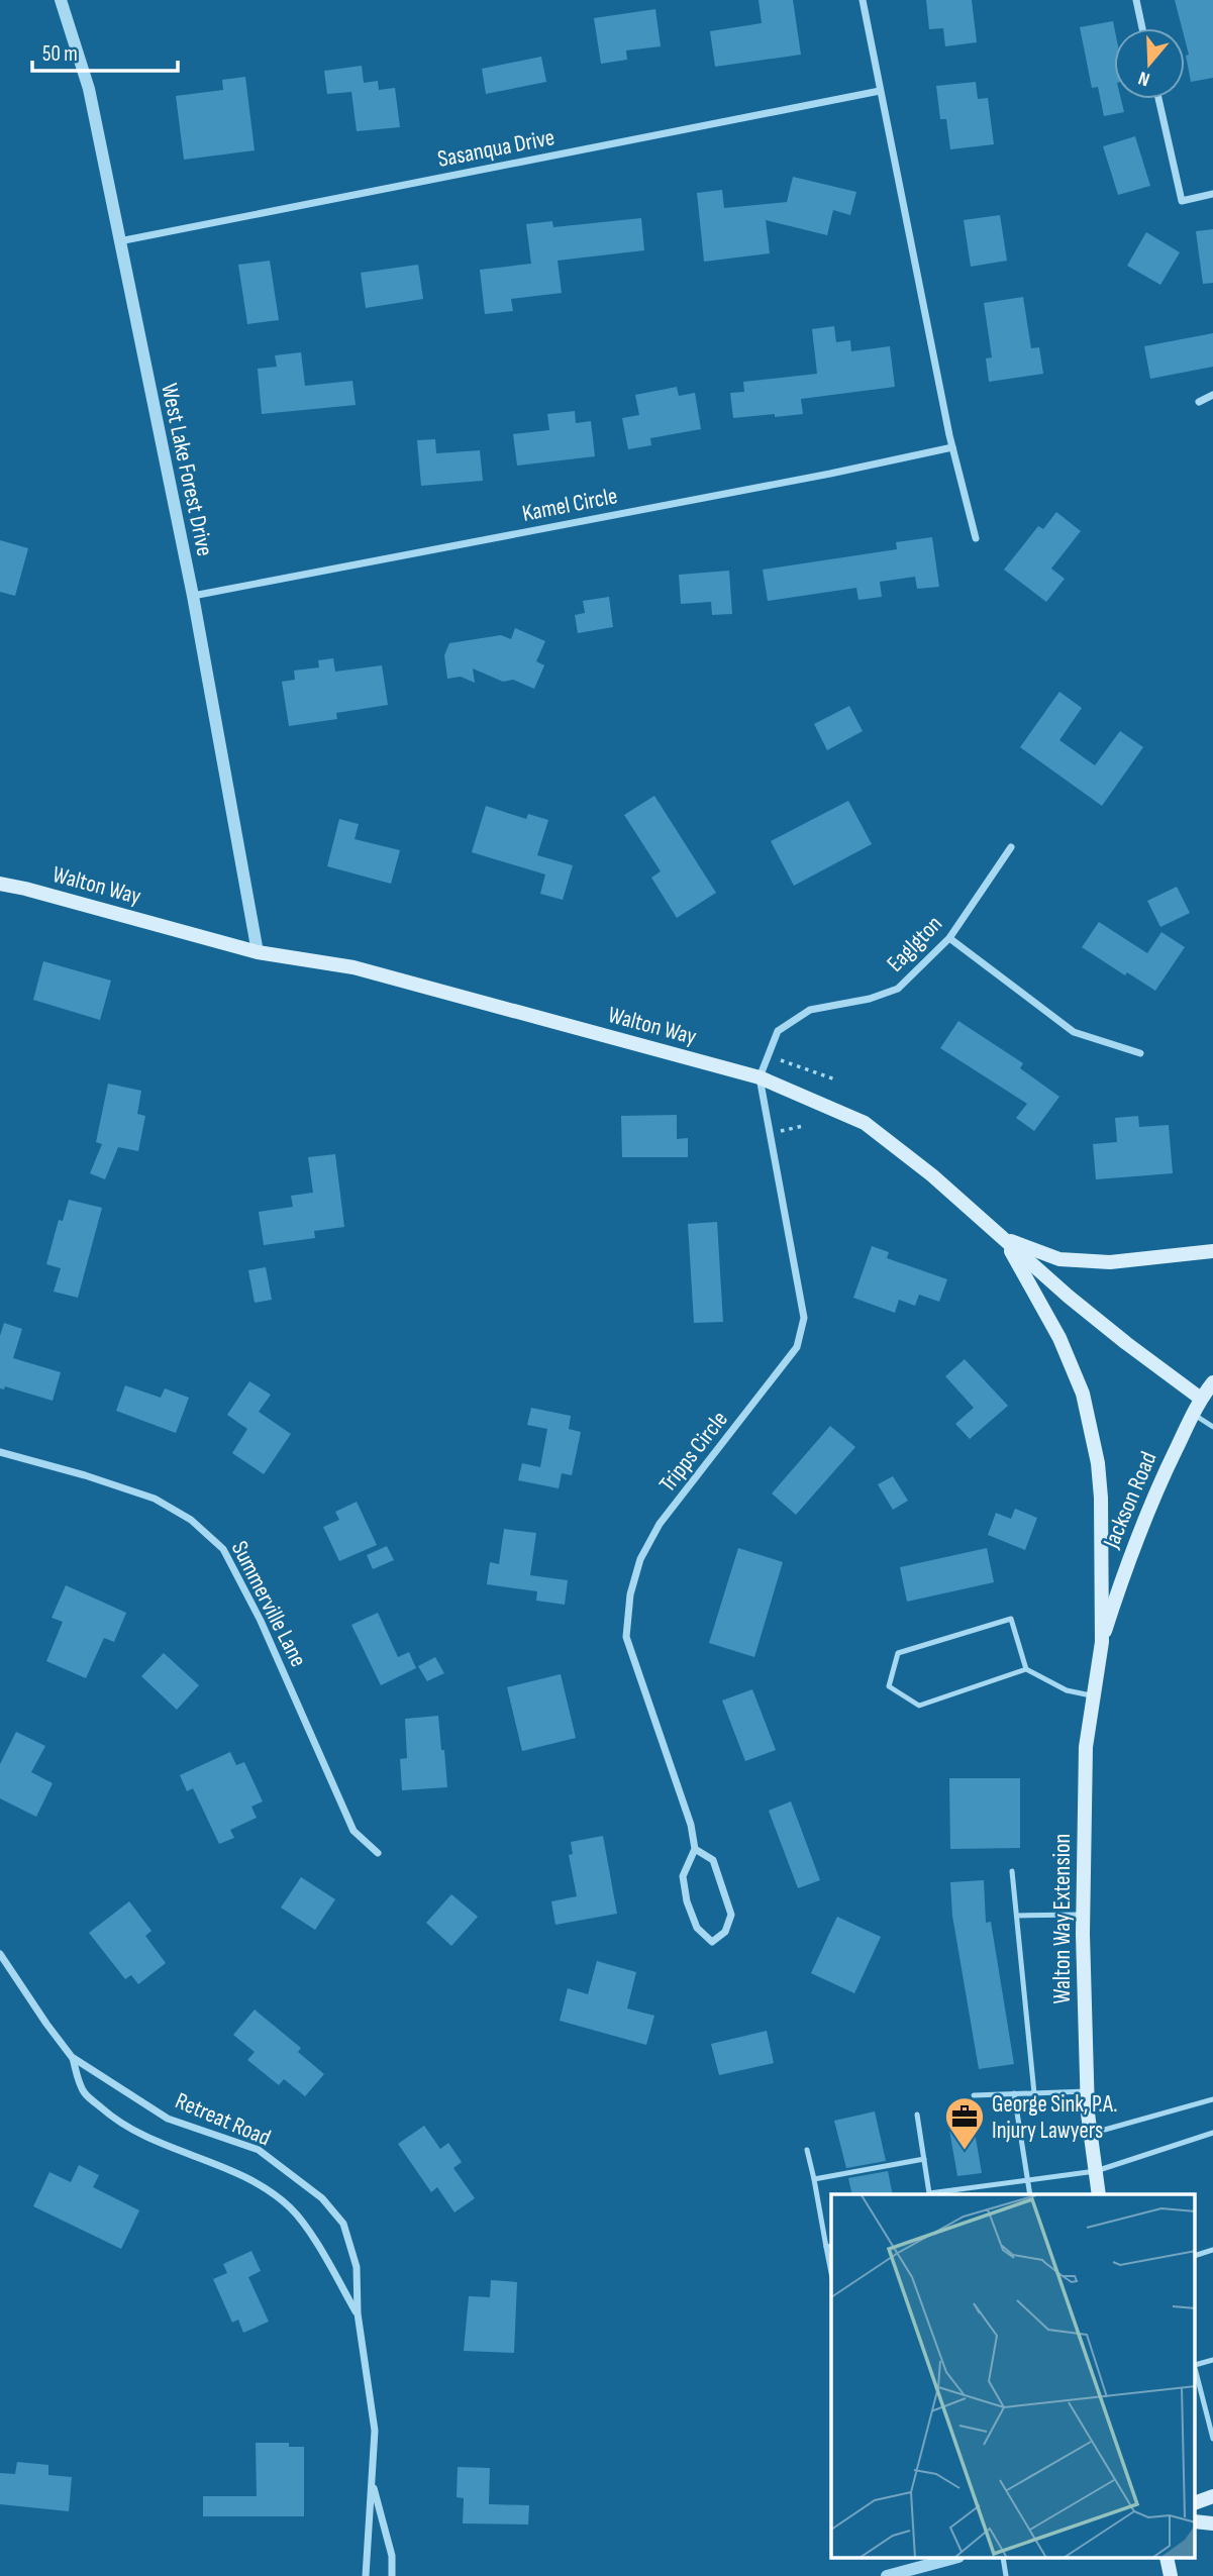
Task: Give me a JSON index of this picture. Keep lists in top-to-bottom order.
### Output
{
  "streets": {
    "main road": ["Walton Way", "Jackson Road", "Walton Way Extension"],
    "street": [
      "Sasanqua Drive",
      "West Lake Forest Drive",
      "Kamel Circle",
      "Eaglgton",
      "Tripps Circle",
      "Summerville Lane",
      "Retreat Road"
    ]
  },
  "crossings": [
    ["Sasanqua Drive", "West Lake Forest Drive"],
    ["West Lake Forest Drive", "Kamel Circle"],
    ["West Lake Forest Drive", "Walton Way"],
    ["Walton Way", "Eaglgton"],
    ["Walton Way", "Tripps Circle"],
    ["Walton Way", "Jackson Road"],
    ["Eaglgton", "Tripps Circle"],
    ["Jackson Road", "Walton Way Extension"]
  ],
  "places": {
    "office": ["George Sink, P.A. Injury Lawyers"]
  },
  "scale_bar": "50 m",
  "north": "bottom"
}
